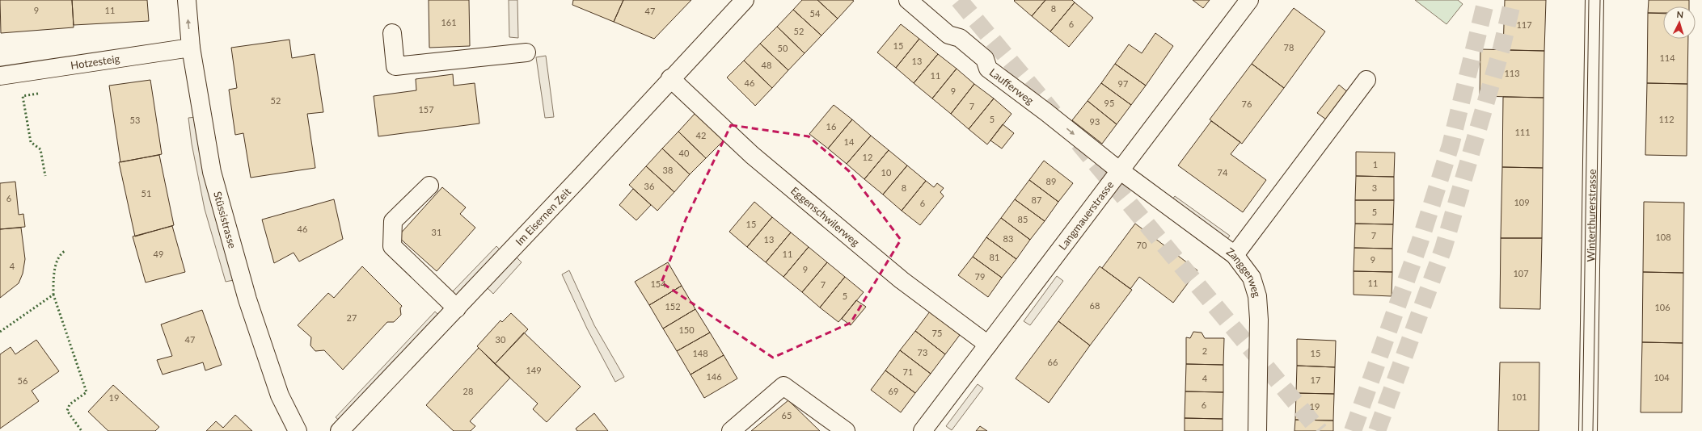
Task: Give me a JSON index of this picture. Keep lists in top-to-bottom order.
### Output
{
  "streets": {
    "street": [
      "Hotzesteig",
      "Laufferweg",
      "Langmauerstrasse",
      "Winterthurerstrasse",
      "Im Eisernen Zeit",
      "Eggenschwilerweg",
      "Stüssistrasse",
      "Zanggerweg"
    ]
  },
  "crossings": [
    ["Hotzesteig", "Stüssistrasse"],
    ["Laufferweg", "Langmauerstrasse"],
    ["Laufferweg", "Zanggerweg"],
    ["Langmauerstrasse", "Eggenschwilerweg"],
    ["Langmauerstrasse", "Zanggerweg"],
    ["Im Eisernen Zeit", "Eggenschwilerweg"]
  ],
  "one_way": ["Laufferweg"],
  "house_numbers": [
    "8",
    "9",
    "11",
    "47",
    "54",
    "161",
    "6",
    "117",
    "52",
    "15",
    "78",
    "50",
    "114",
    "13",
    "48",
    "113",
    "11",
    "46",
    "97",
    "9",
    "52",
    "95",
    "76",
    "7",
    "157",
    "5",
    "112",
    "53",
    "93",
    "16",
    "111",
    "42",
    "14",
    "40",
    "12",
    "1",
    "38",
    "10",
    "74",
    "89",
    "36",
    "8",
    "3",
    "51",
    "6",
    "87",
    "109",
    "6",
    "5",
    "85",
    "15",
    "46",
    "31",
    "7",
    "108",
    "83",
    "13",
    "70",
    "49",
    "11",
    "81",
    "9",
    "4",
    "9",
    "107",
    "79",
    "11",
    "154",
    "7",
    "5",
    "68",
    "152",
    "106",
    "27",
    "150",
    "75",
    "47",
    "30",
    "2",
    "73",
    "148",
    "15",
    "66",
    "149",
    "71",
    "146",
    "104",
    "4",
    "17",
    "56",
    "28",
    "69",
    "101",
    "19",
    "6",
    "19",
    "65"
  ],
  "north": "top"
}
